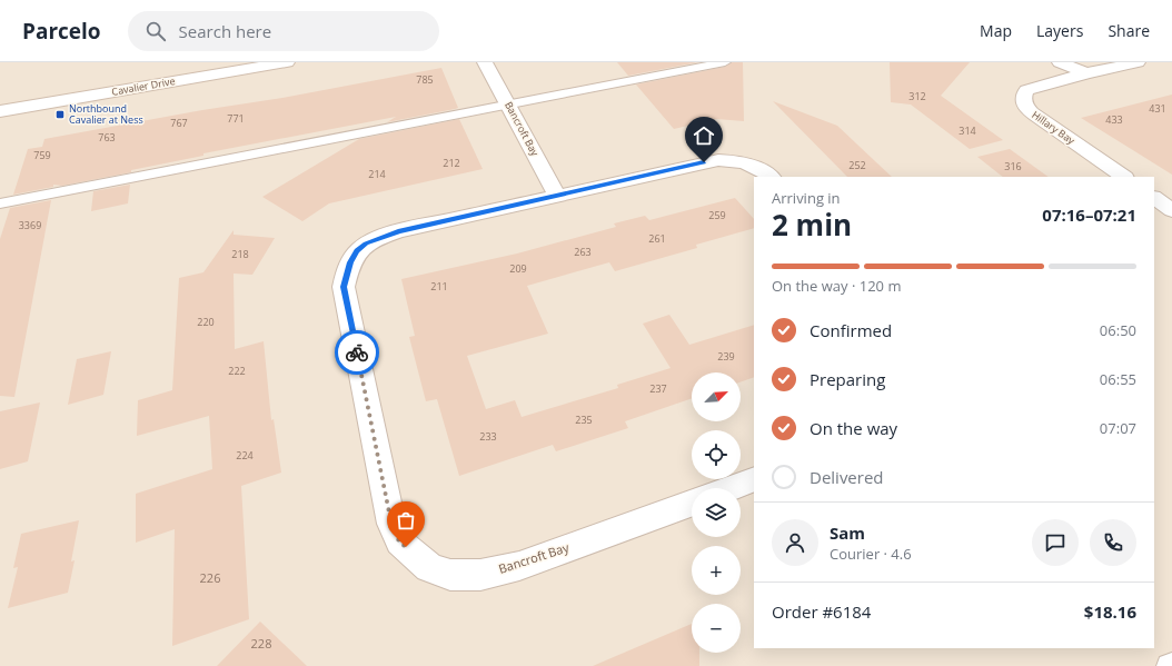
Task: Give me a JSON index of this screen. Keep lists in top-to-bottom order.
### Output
{
  "streets": {
    "street": ["Cavalier Drive", "Hillary Bay", "Bancroft Bay"]
  },
  "places": {
    "transit": ["Northbound Cavalier at Ness"]
  },
  "house_numbers": [
    "785",
    "312",
    "431",
    "771",
    "433",
    "767",
    "314",
    "763",
    "759",
    "212",
    "252",
    "316",
    "214",
    "259",
    "3369",
    "261",
    "263",
    "218",
    "209",
    "211",
    "220",
    "239",
    "222",
    "237",
    "235",
    "233",
    "224",
    "226",
    "228"
  ],
  "north": "top right",
  "page": {
    "header": "Parcelo",
    "search": "Search here",
    "nav": ["Map", "Layers", "Share"],
    "heading": ["2 min", "Arriving in", "07:16–07:21"],
    "panel": [
      "Sam",
      "Courier · 4.6",
      "Order #6184",
      "$18.16"
    ],
    "bar": "On the way · 120 m",
    "list": [
      ["Confirmed", "06:50"],
      ["Preparing", "06:55"],
      ["On the way", "07:07"],
      "Delivered"
    ],
    "map_buttons": ["+", "−"]
  }
}
